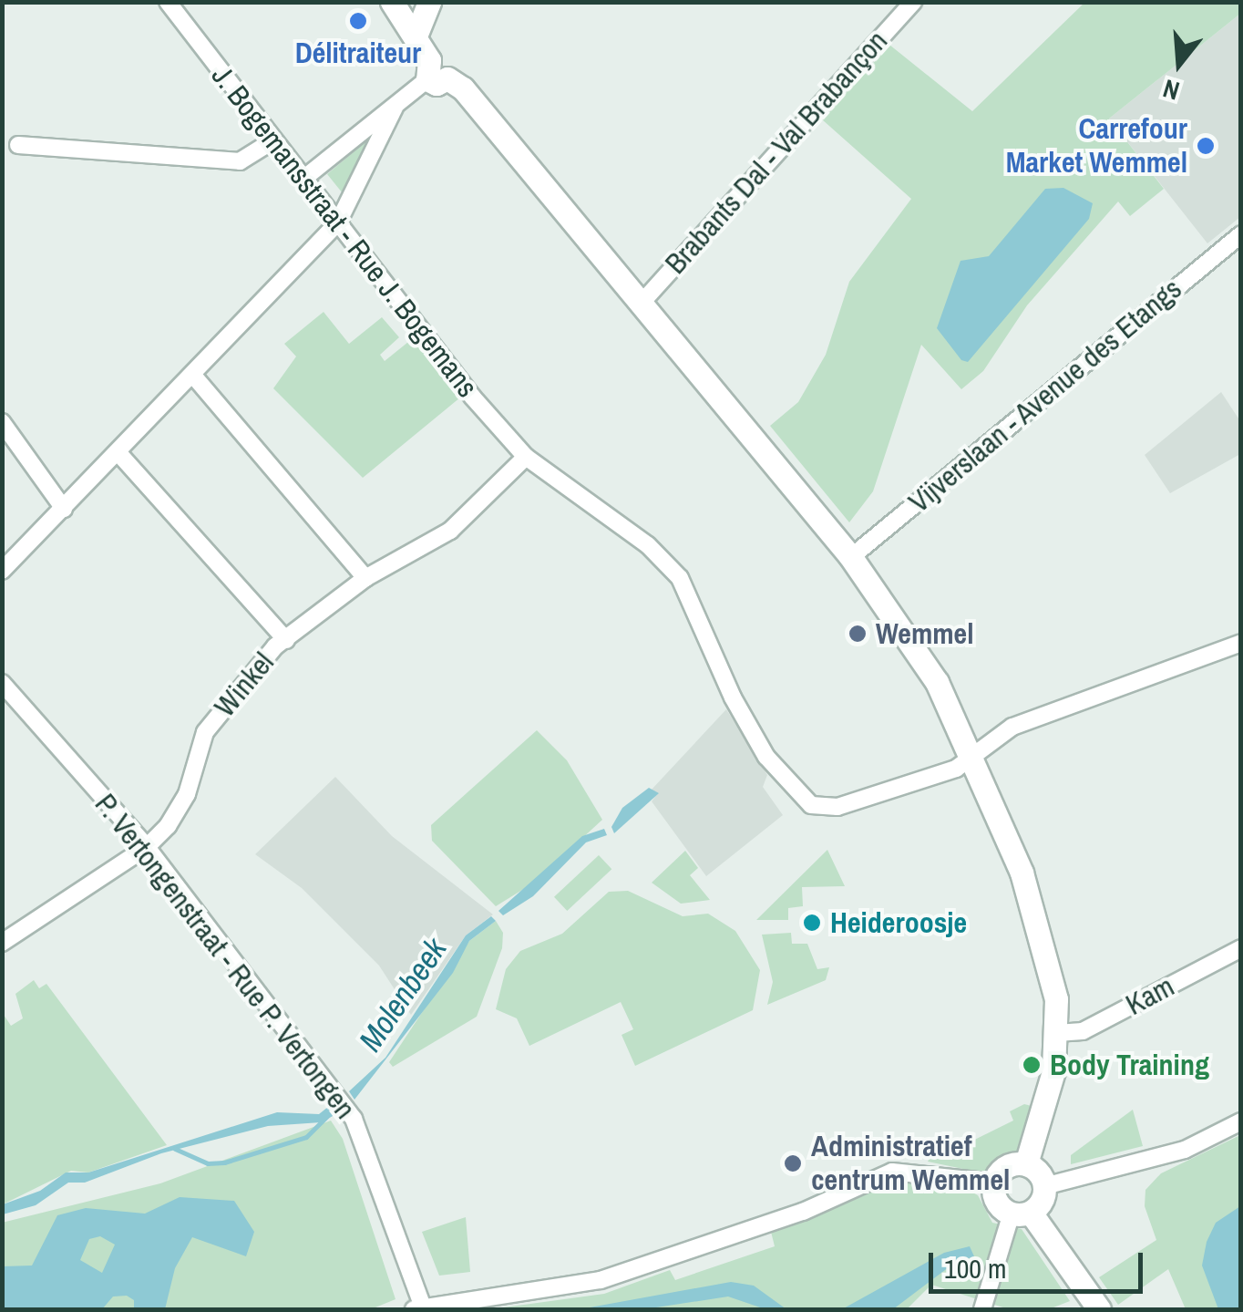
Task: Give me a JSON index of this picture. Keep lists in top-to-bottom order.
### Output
{
  "streets": {
    "street": [
      "Brabants Dal - Val Brabançon",
      "J. Bogemansstraat - Rue J. Bogemans",
      "Vijverslaan - Avenue des Etangs",
      "Winkel",
      "P. Vertongenstraat - Rue P. Vertongen",
      "Kam"
    ]
  },
  "crossings": [
    ["J. Bogemansstraat - Rue J. Bogemans", "Winkel"],
    ["Winkel", "P. Vertongenstraat - Rue P. Vertongen"]
  ],
  "water": ["Molenbeek"],
  "places": [
    "Délitraiteur",
    "Carrefour Market Wemmel",
    "Wemmel",
    "Heideroosje",
    "Body Training",
    "Administratief centrum Wemmel"
  ],
  "scale_bar": "100 m",
  "north": "bottom"
}
